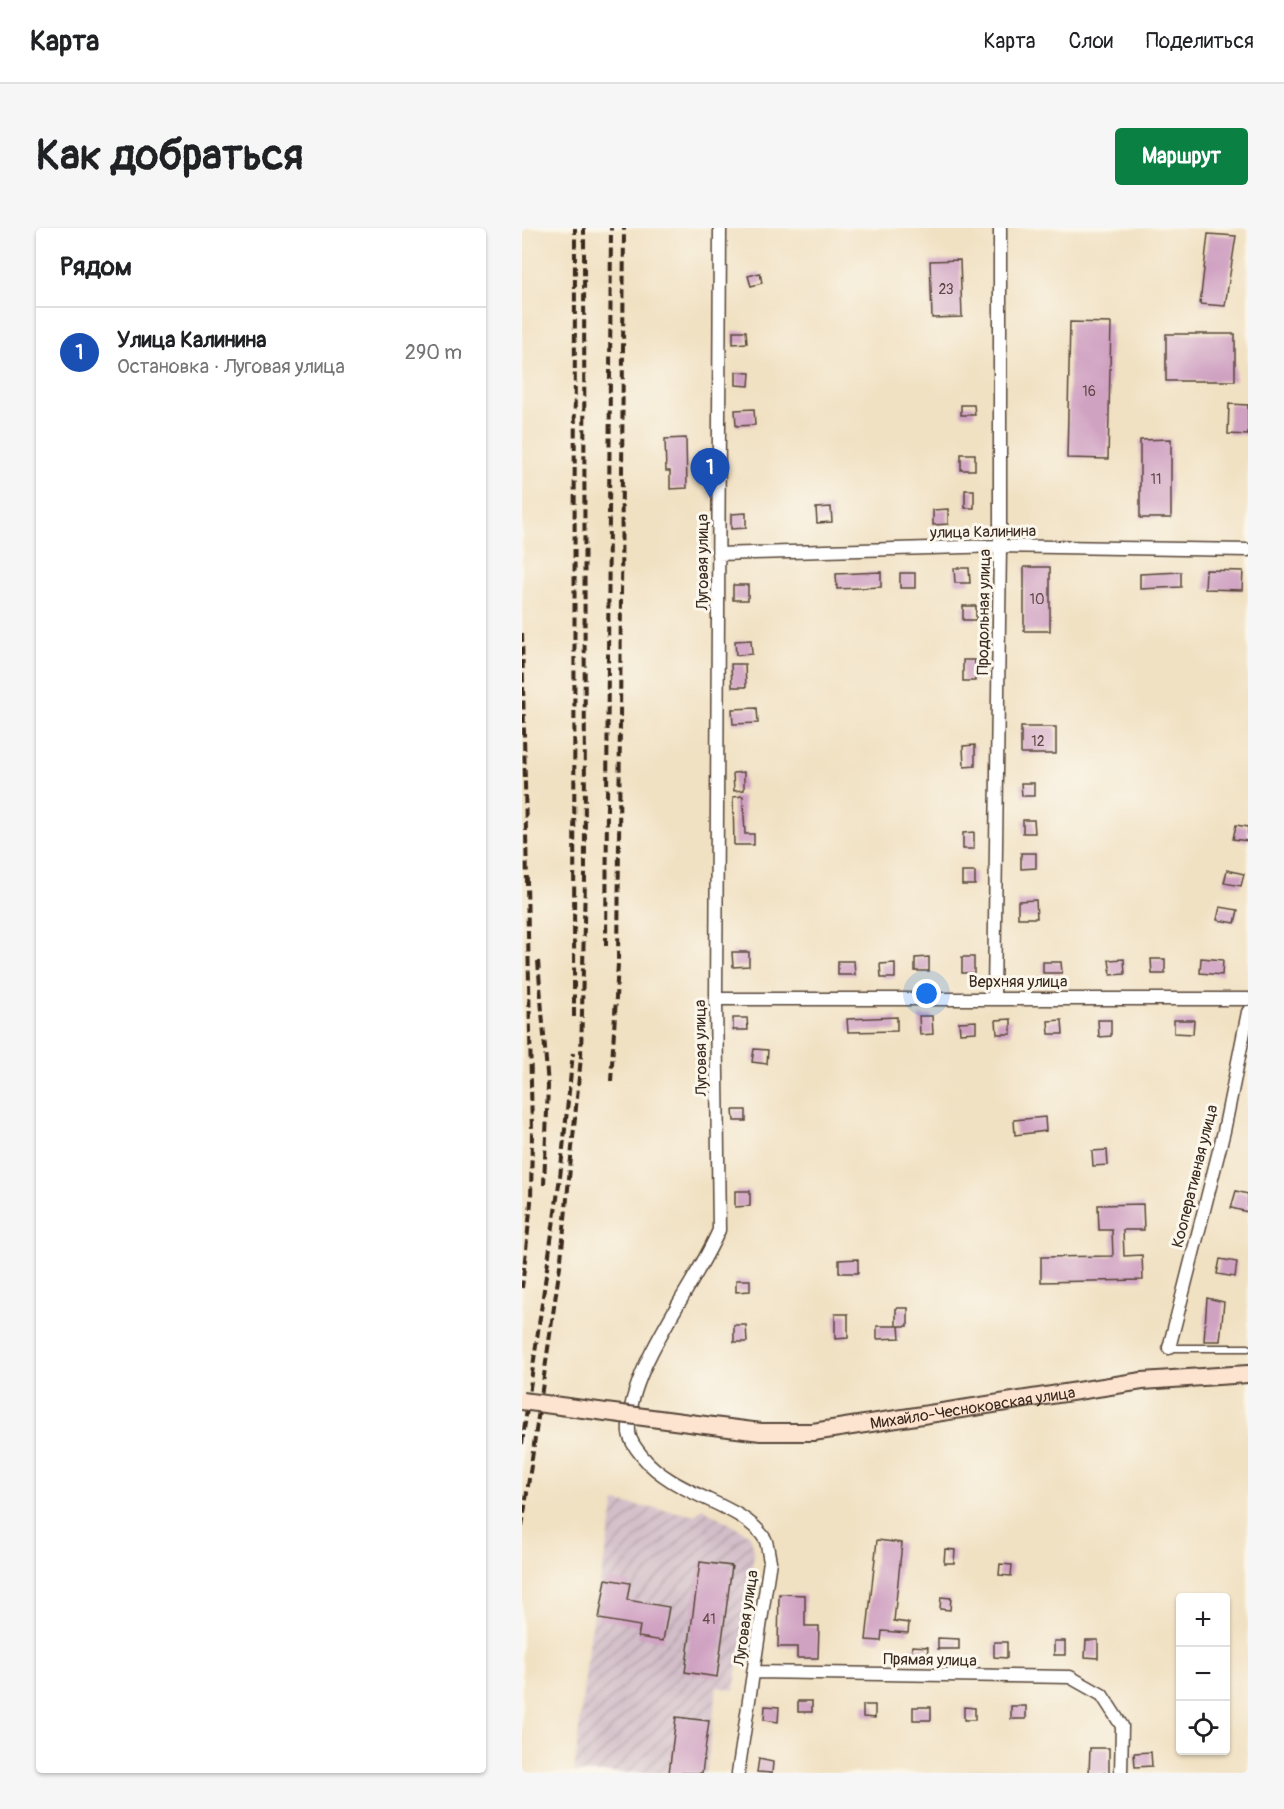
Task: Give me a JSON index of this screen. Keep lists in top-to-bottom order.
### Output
{
  "streets": {
    "street": [
      "улица Калинина",
      "Луговая улица",
      "Продольная улица",
      "Верхняя улица",
      "Кооперативная улица",
      "Михайло-Чесноковская улица",
      "Прямая улица"
    ]
  },
  "crossings": [
    ["улица Калинина", "Луговая улица"],
    ["улица Калинина", "Продольная улица"],
    ["Луговая улица", "Верхняя улица"],
    ["Луговая улица", "Прямая улица"],
    ["Продольная улица", "Верхняя улица"]
  ],
  "house_numbers": [
    "23",
    "16",
    "11",
    "10",
    "12",
    "41"
  ],
  "page": {
    "header": "Карта",
    "nav": ["Карта", "Слои", "Поделиться"],
    "buttons": "Маршрут",
    "title": "Как добраться",
    "heading": "Рядом",
    "list": [
      {
        "mark": "1",
        "name": "Улица Калинина",
        "note": "Остановка · Луговая улица",
        "value": "290 m"
      }
    ],
    "pins": "1",
    "map_buttons": ["+", "−"]
  }
}
